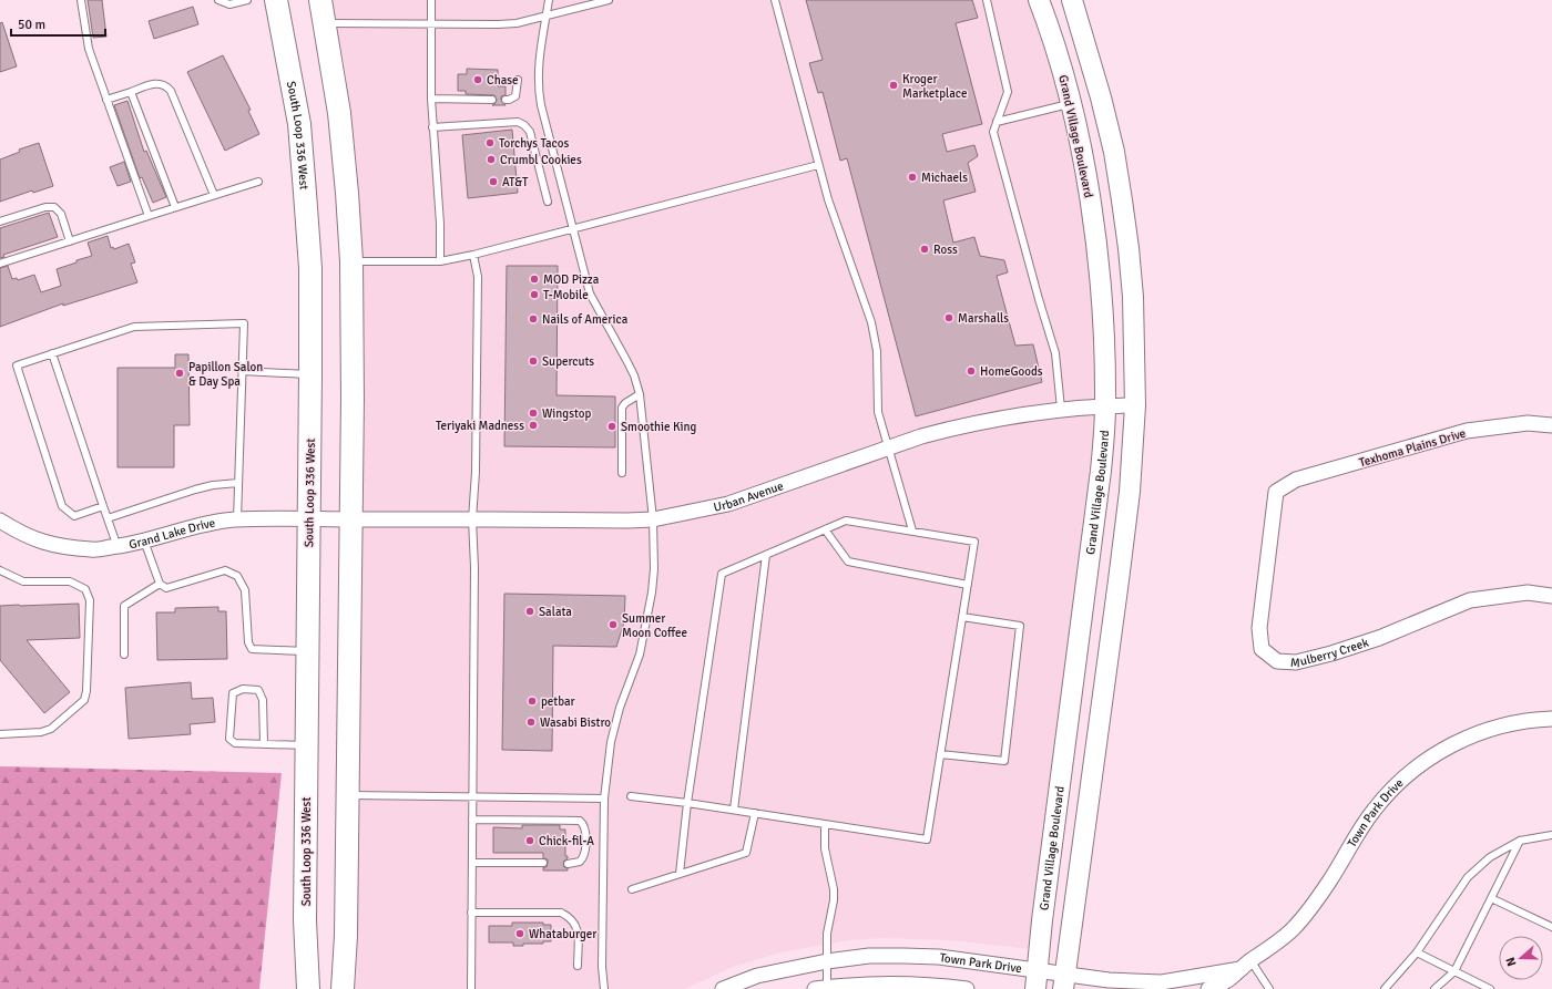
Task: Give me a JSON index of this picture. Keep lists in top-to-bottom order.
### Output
{
  "streets": {
    "main road": ["South Loop 336 West"],
    "street": [
      "Grand Village Boulevard",
      "Texhoma Plains Drive",
      "Urban Avenue",
      "Grand Lake Drive",
      "Mulberry Creek",
      "Town Park Drive"
    ]
  },
  "crossings": [
    ["South Loop 336 West", "Grand Lake Drive"],
    ["Grand Village Boulevard", "Urban Avenue"],
    ["Grand Village Boulevard", "Town Park Drive"],
    ["Texhoma Plains Drive", "Mulberry Creek"],
    ["Urban Avenue", "Grand Lake Drive"]
  ],
  "places": [
    "Chase",
    "Kroger Marketplace",
    "Torchys Tacos",
    "Crumbl Cookies",
    "Michaels",
    "AT&T",
    "Ross",
    "MOD Pizza",
    "T-Mobile",
    "Marshalls",
    "Nails of America",
    "Supercuts",
    "HomeGoods",
    "Papillon Salon & Day Spa",
    "Wingstop",
    "Teriyaki Madness",
    "Smoothie King",
    "Salata",
    "Summer Moon Coffee",
    "petbar",
    "Wasabi Bistro",
    "Chick-fil-A",
    "Whataburger"
  ],
  "scale_bar": "50 m",
  "north": "left"
}
